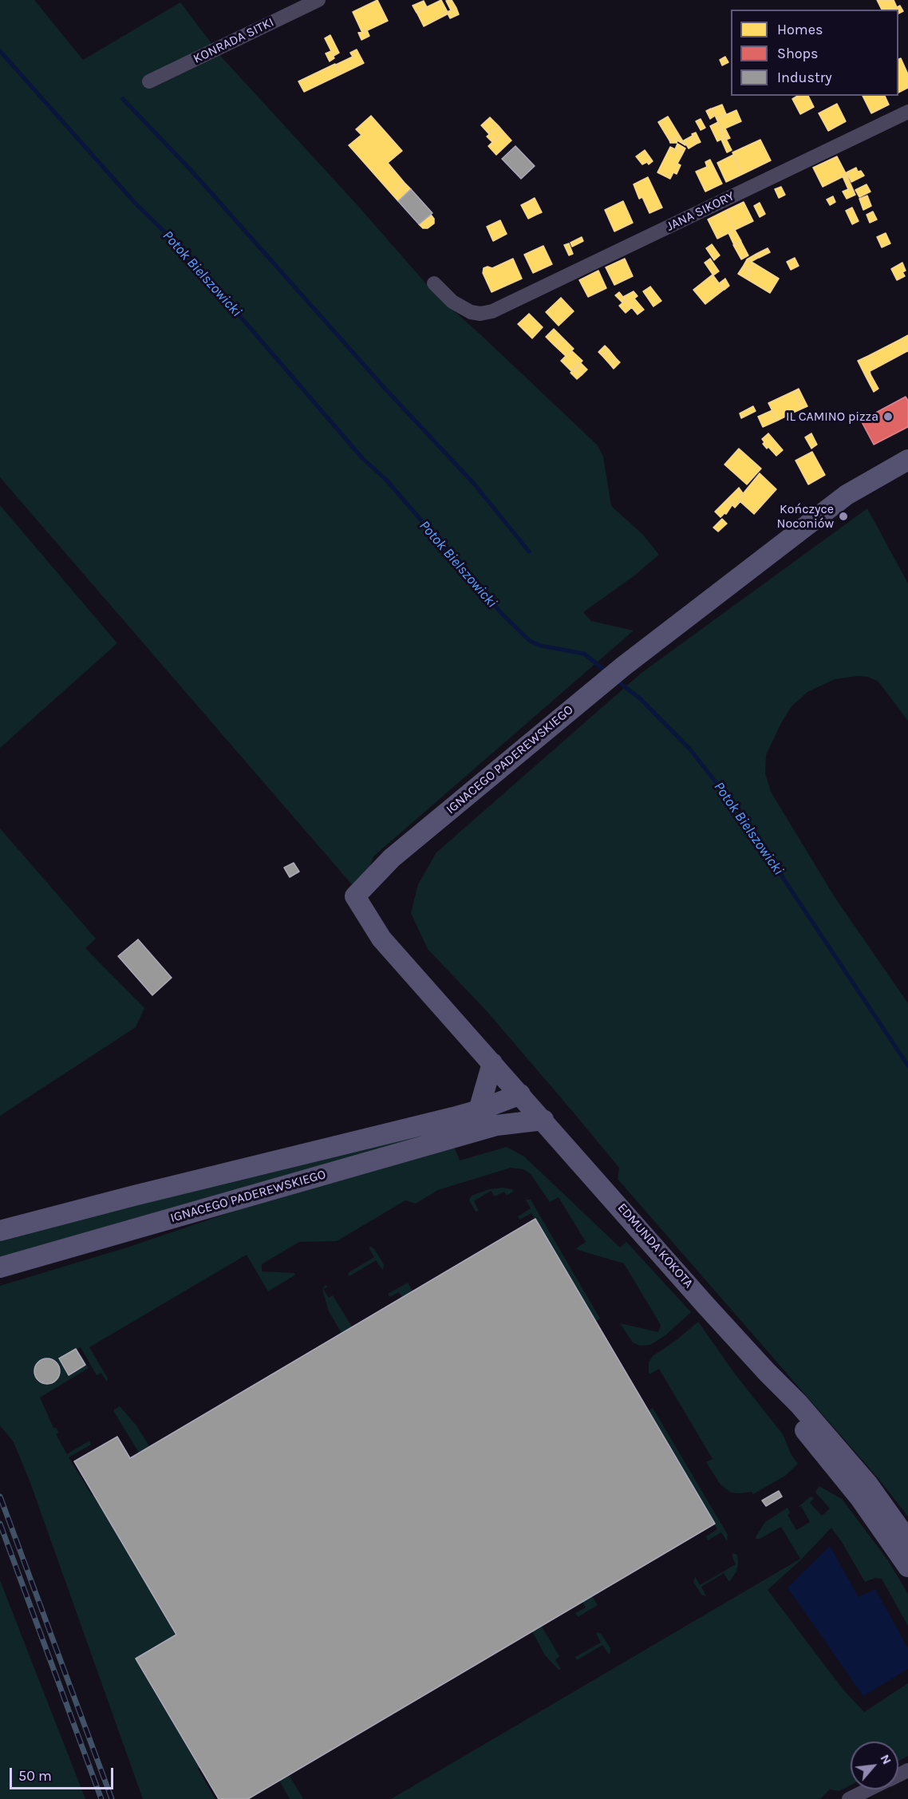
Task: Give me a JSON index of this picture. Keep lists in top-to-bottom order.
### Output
{
  "streets": {
    "main road": ["IGNACEGO PADEREWSKIEGO", "EDMUNDA KOKOTA"],
    "street": ["KONRADA SITKI", "JANA SIKORY"]
  },
  "crossings": [
    ["IGNACEGO PADEREWSKIEGO", "EDMUNDA KOKOTA"]
  ],
  "water": ["Potok Bielszowicki"],
  "places": ["IL CAMINO pizza", "Kończyce Noconiów"],
  "legend": ["Homes", "Shops", "Industry"],
  "scale_bar": "50 m",
  "north": "top right"
}
